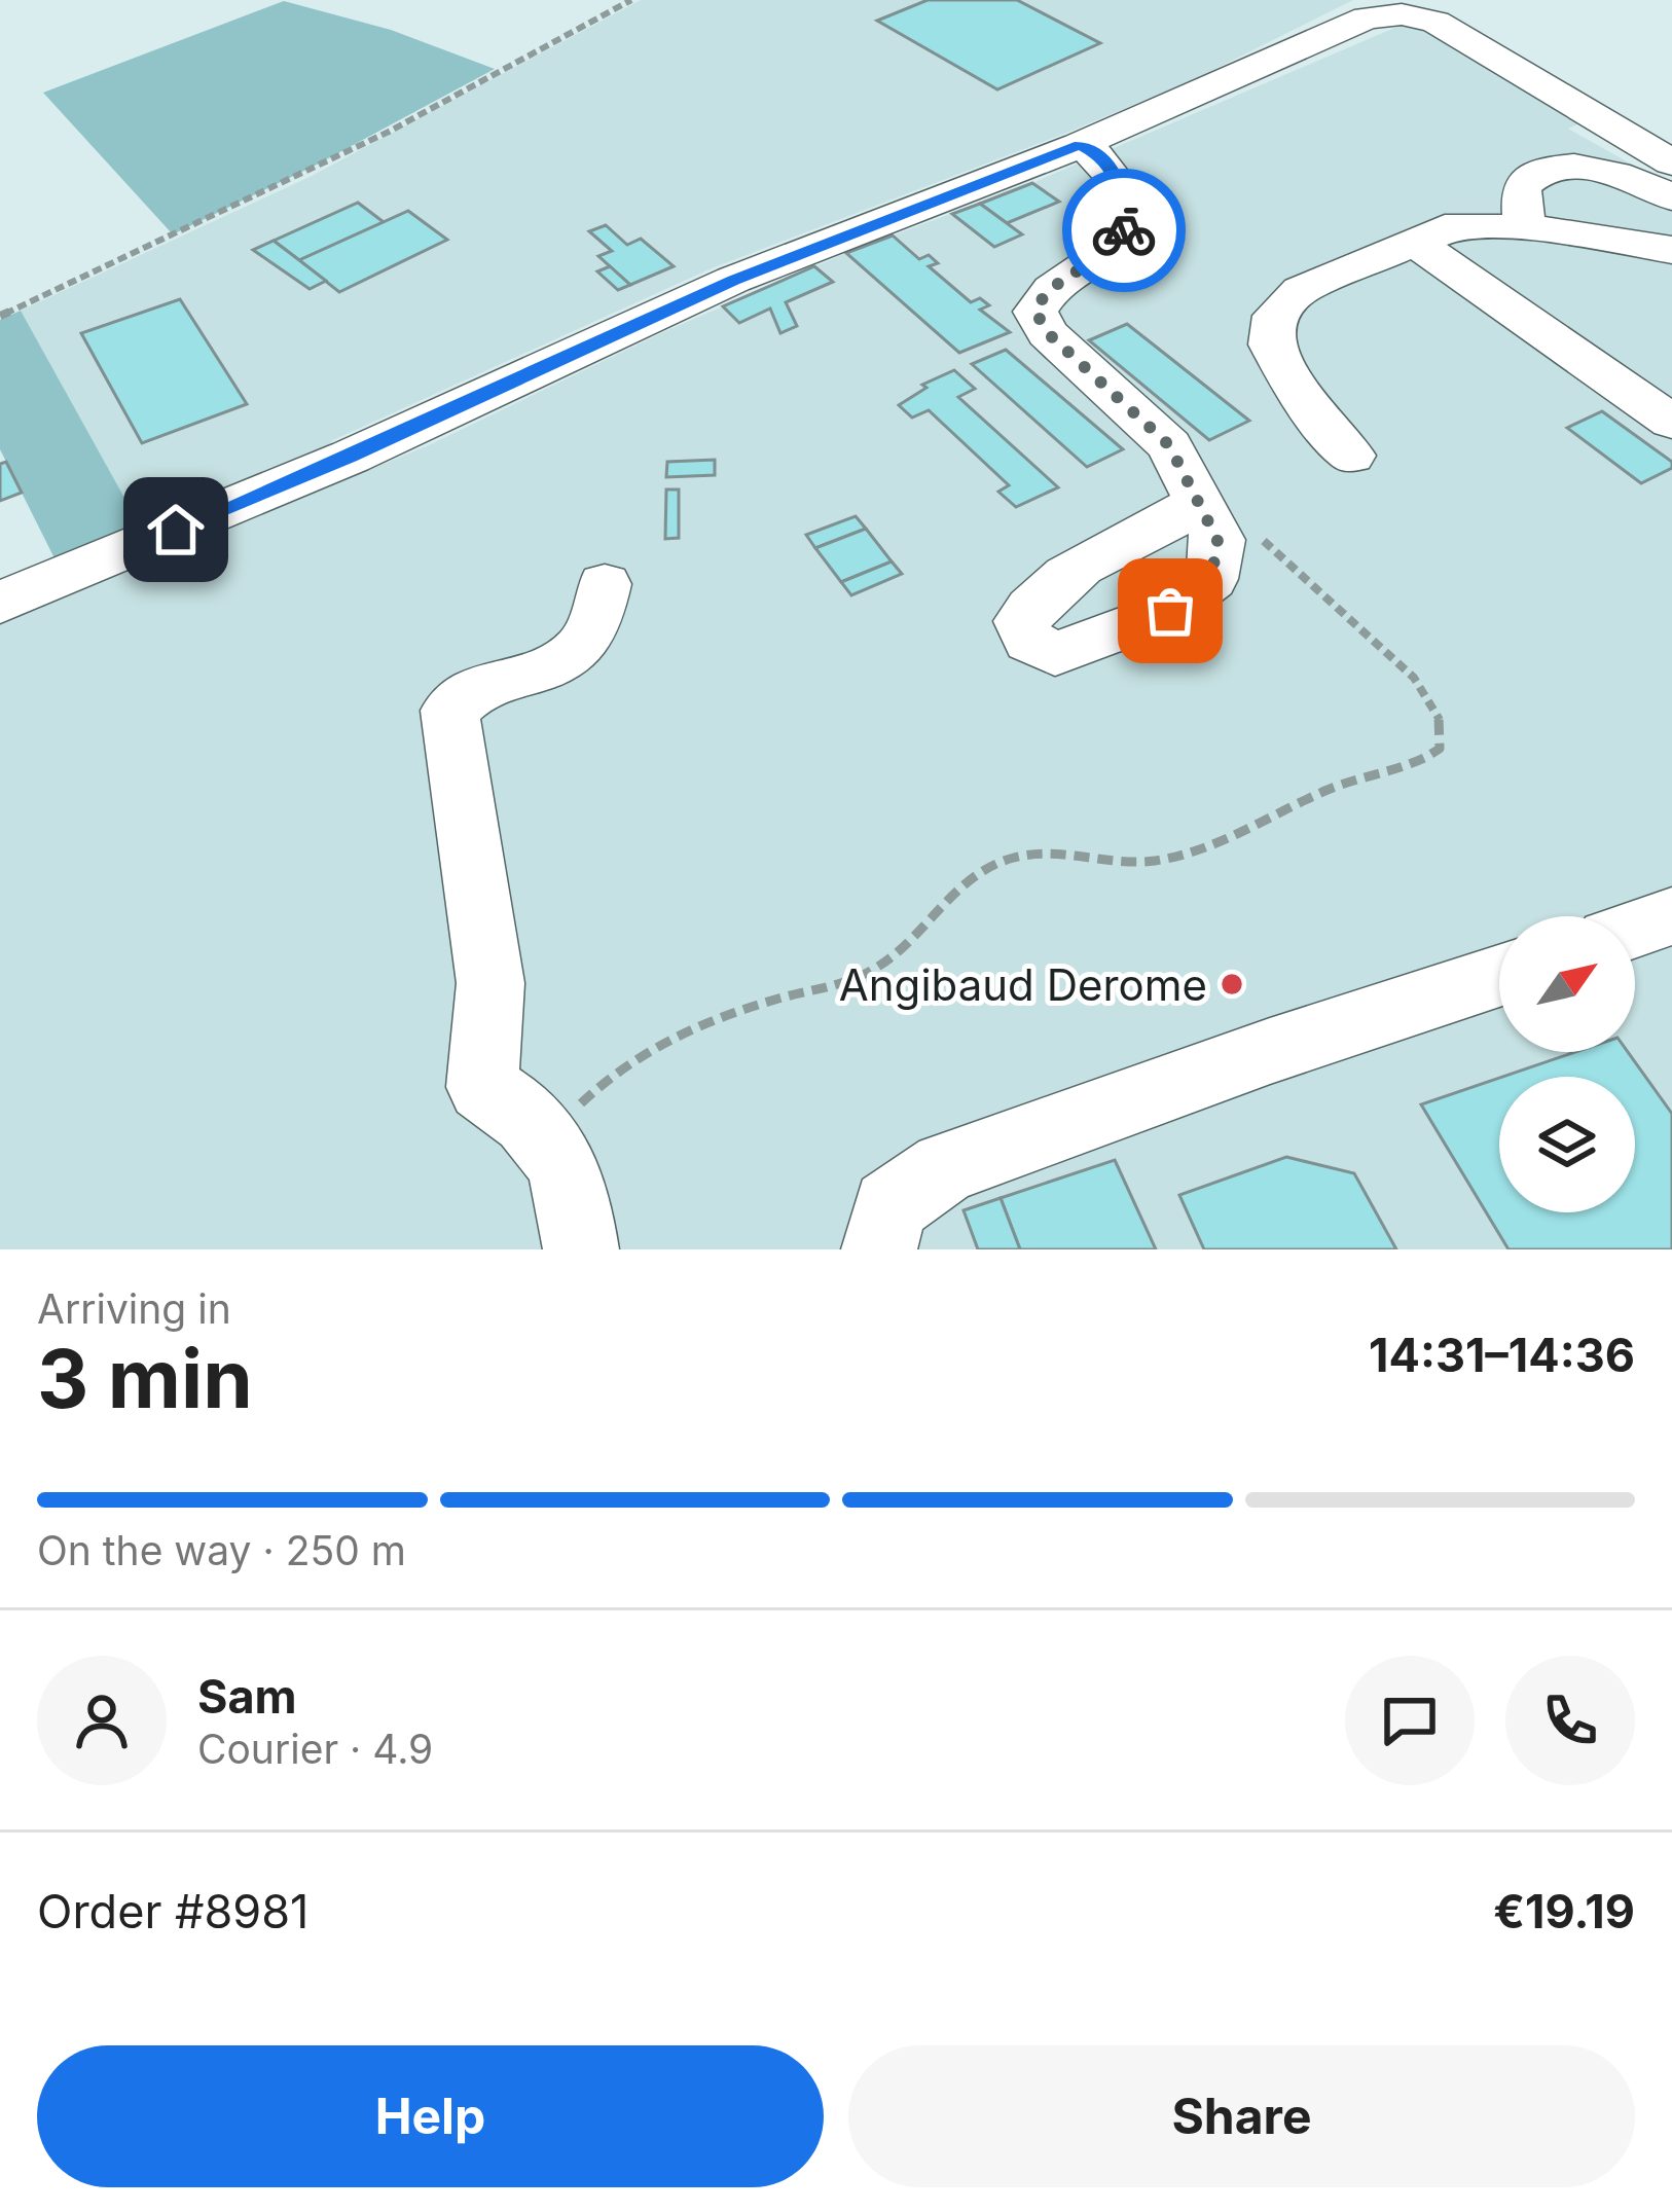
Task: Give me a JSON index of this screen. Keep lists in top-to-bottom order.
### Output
{
  "places": ["Angibaud Derome"],
  "north": "top right",
  "page": {
    "heading": ["3 min", "Arriving in", "14:31–14:36"],
    "panel": [
      "Sam",
      "Courier · 4.9",
      "Order #8981",
      "€19.19"
    ],
    "bar": "On the way · 250 m",
    "buttons": ["Help", "Share"]
  }
}
